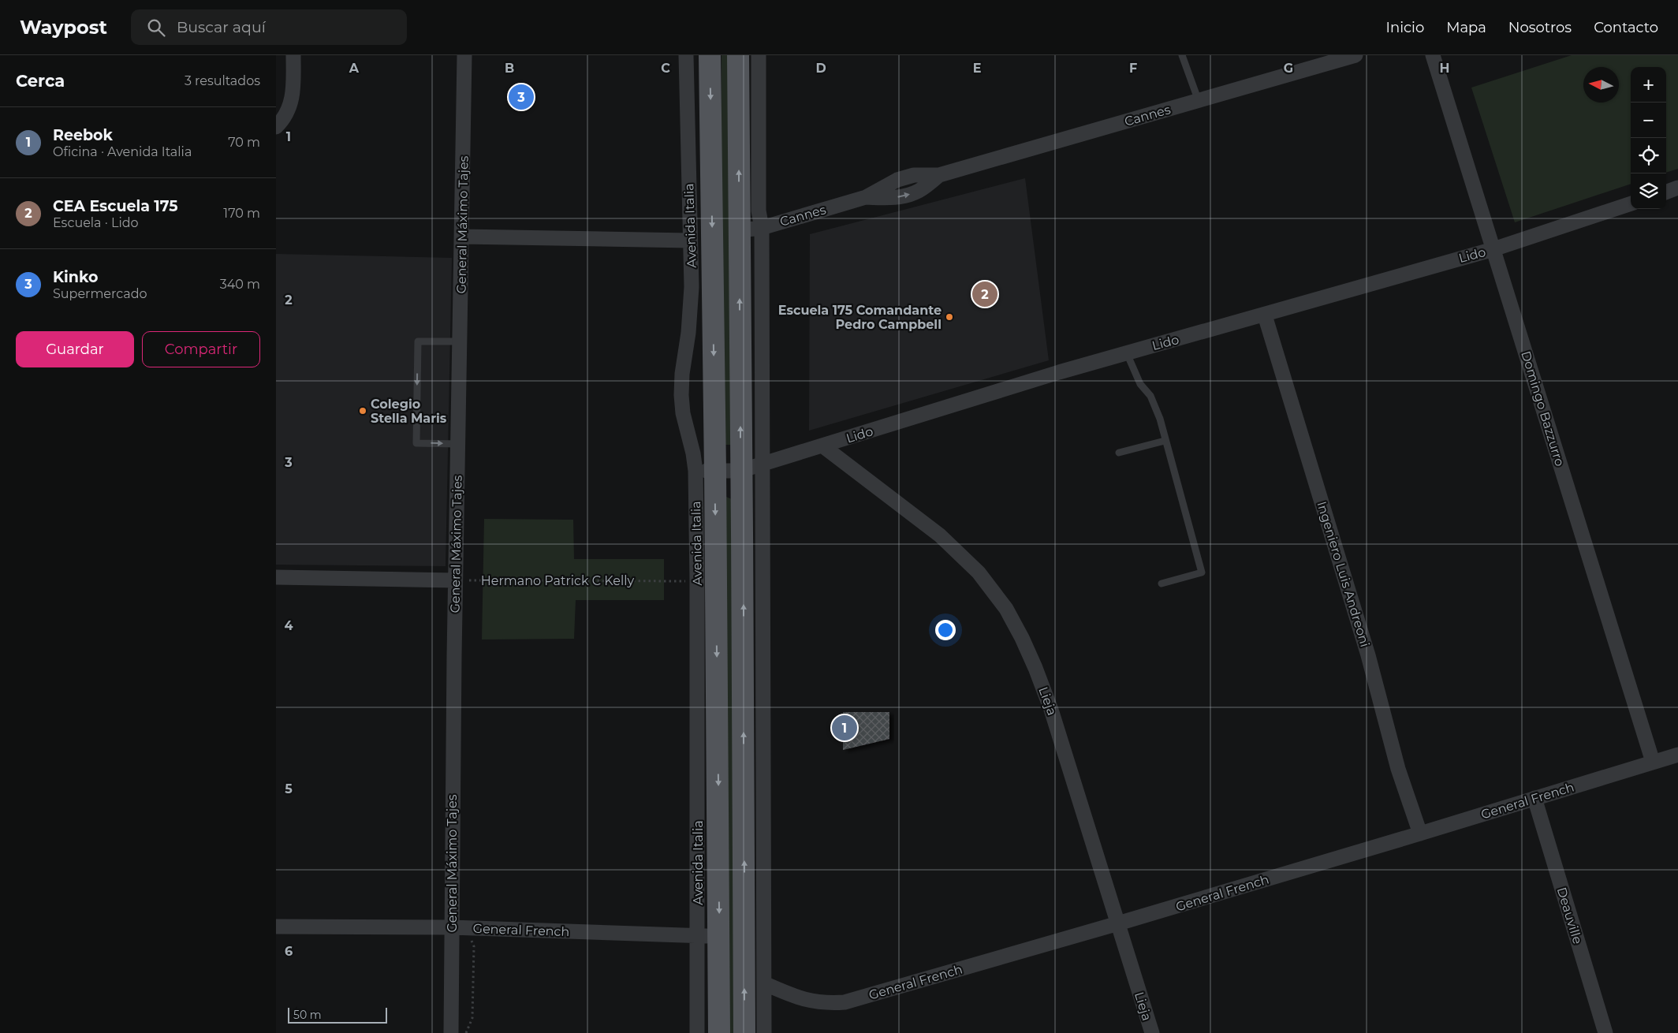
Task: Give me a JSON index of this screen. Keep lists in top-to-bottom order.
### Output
{
  "streets": {
    "main road": ["Avenida Italia"],
    "street": [
      "Cannes",
      "General Máximo Tajes",
      "Lido",
      "Domingo Bazzurro",
      "Ingeniero Luis Andreoni",
      "Lieja",
      "General French",
      "Deauville"
    ],
    "path": ["Hermano Patrick C Kelly"]
  },
  "crossings": [
    ["General Máximo Tajes", "Hermano Patrick C Kelly"],
    ["General Máximo Tajes", "General French"],
    ["Avenida Italia", "Lido"],
    ["Avenida Italia", "Hermano Patrick C Kelly"],
    ["Avenida Italia", "General French"],
    ["Lido", "Domingo Bazzurro"],
    ["Lido", "Ingeniero Luis Andreoni"],
    ["Lido", "Lieja"],
    ["Domingo Bazzurro", "General French"],
    ["Ingeniero Luis Andreoni", "General French"],
    ["Lieja", "General French"],
    ["General French", "Deauville"]
  ],
  "places": ["Escuela 175 Comandante Pedro Campbell", "Colegio Stella Maris"],
  "scale_bar": "50 m",
  "north": "left",
  "page": {
    "header": "Waypost",
    "search": "Buscar aquí",
    "nav": [
      "Inicio",
      "Mapa",
      "Nosotros",
      "Contacto"
    ],
    "heading": ["Cerca", "3 resultados"],
    "map_buttons": ["+", "−"],
    "pins": ["3", "2", "1"],
    "list": [
      {
        "mark": "1",
        "name": "Reebok",
        "note": "Oficina · Avenida Italia",
        "value": "70 m"
      },
      {
        "mark": "2",
        "name": "CEA Escuela 175",
        "note": "Escuela · Lido",
        "value": "170 m"
      },
      {
        "mark": "3",
        "name": "Kinko",
        "note": "Supermercado",
        "value": "340 m"
      }
    ],
    "buttons": ["Guardar", "Compartir"],
    "scale": "50 m"
  },
  "grid": {
    "columns": [
      "A",
      "B",
      "C",
      "D",
      "E",
      "F",
      "G",
      "H"
    ],
    "rows": [
      "1",
      "2",
      "3",
      "4",
      "5",
      "6"
    ]
  }
}
